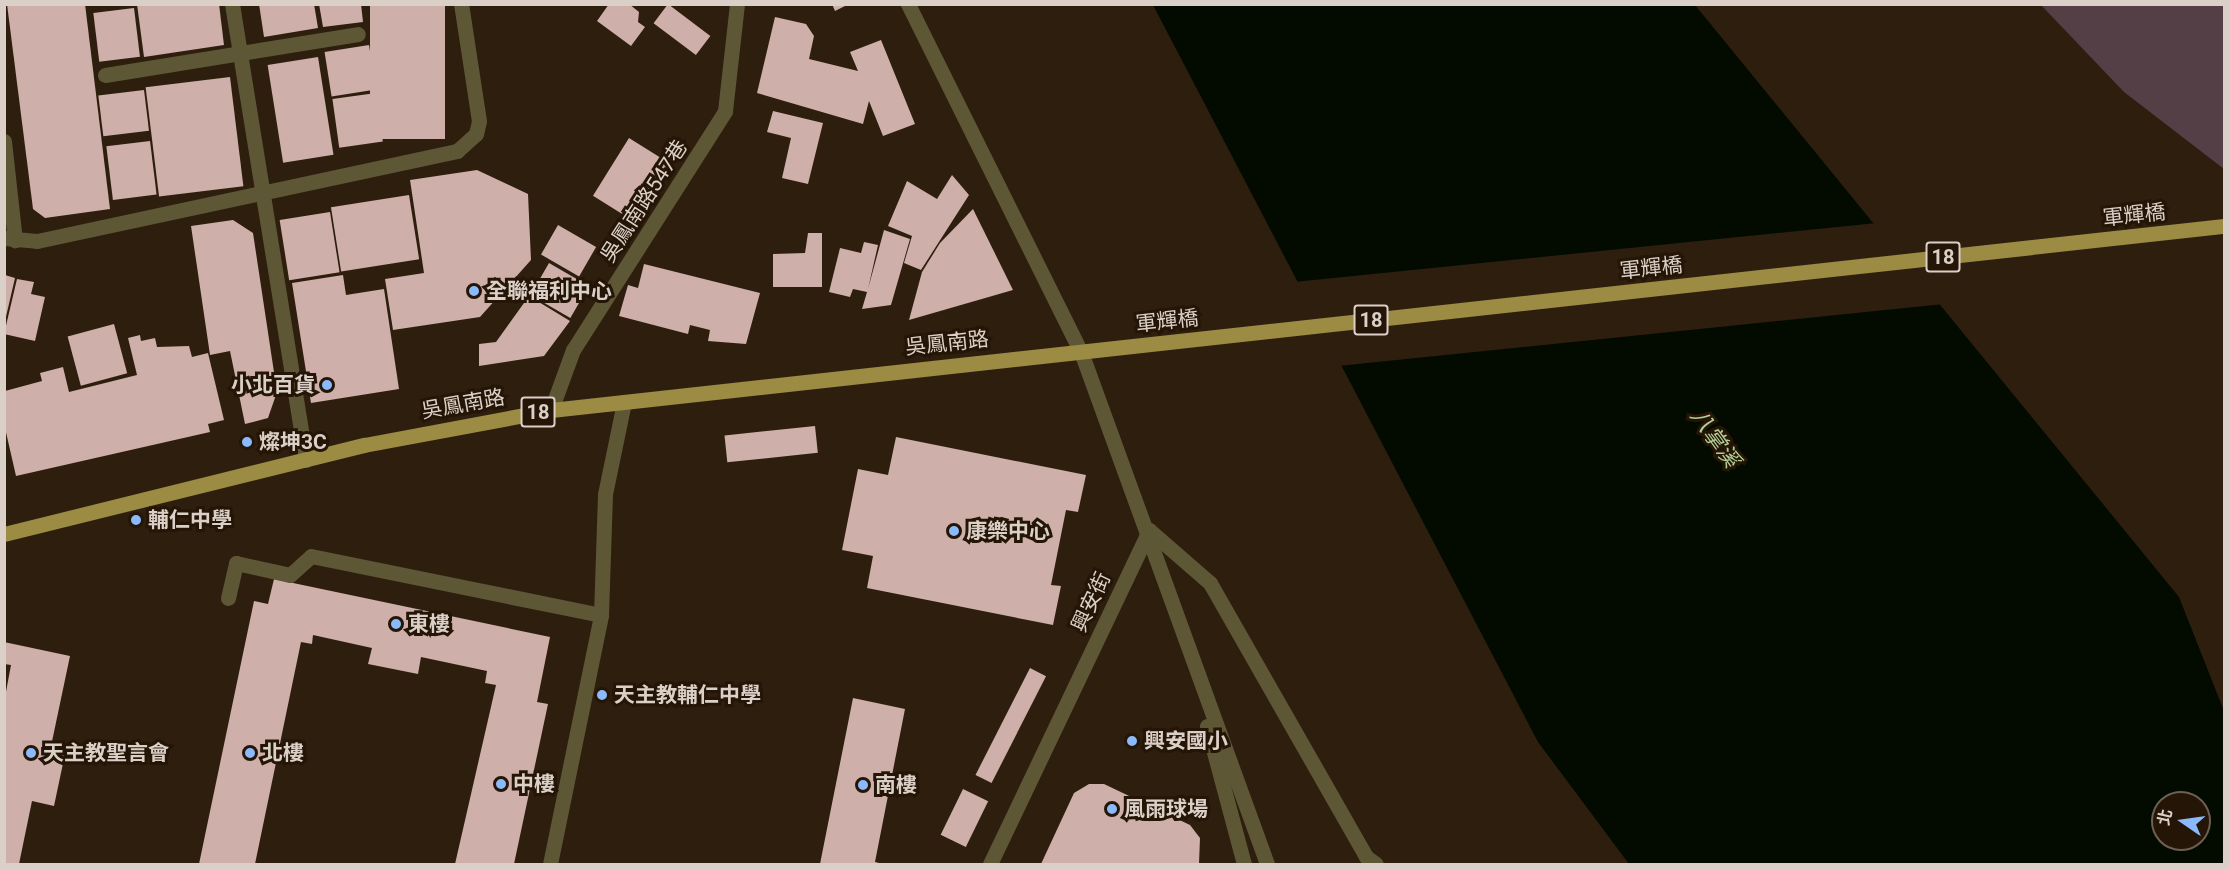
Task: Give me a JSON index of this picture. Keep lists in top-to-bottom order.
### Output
{
  "streets": {
    "main road": ["軍輝橋", "18", "吳鳳南路"],
    "street": ["吳鳳南路547巷", "興安街"]
  },
  "crossings": [
    ["吳鳳南路547巷", "吳鳳南路"],
    ["軍輝橋", "吳鳳南路"]
  ],
  "water": ["八掌溪"],
  "places": [
    "全聯福利中心",
    "小北百貨",
    "燦坤3C",
    "輔仁中學",
    "康樂中心",
    "東樓",
    "天主教輔仁中學",
    "興安國小",
    "天主教聖言會",
    "北樓",
    "中樓",
    "南樓",
    "風雨球場"
  ],
  "north": "left"
}
